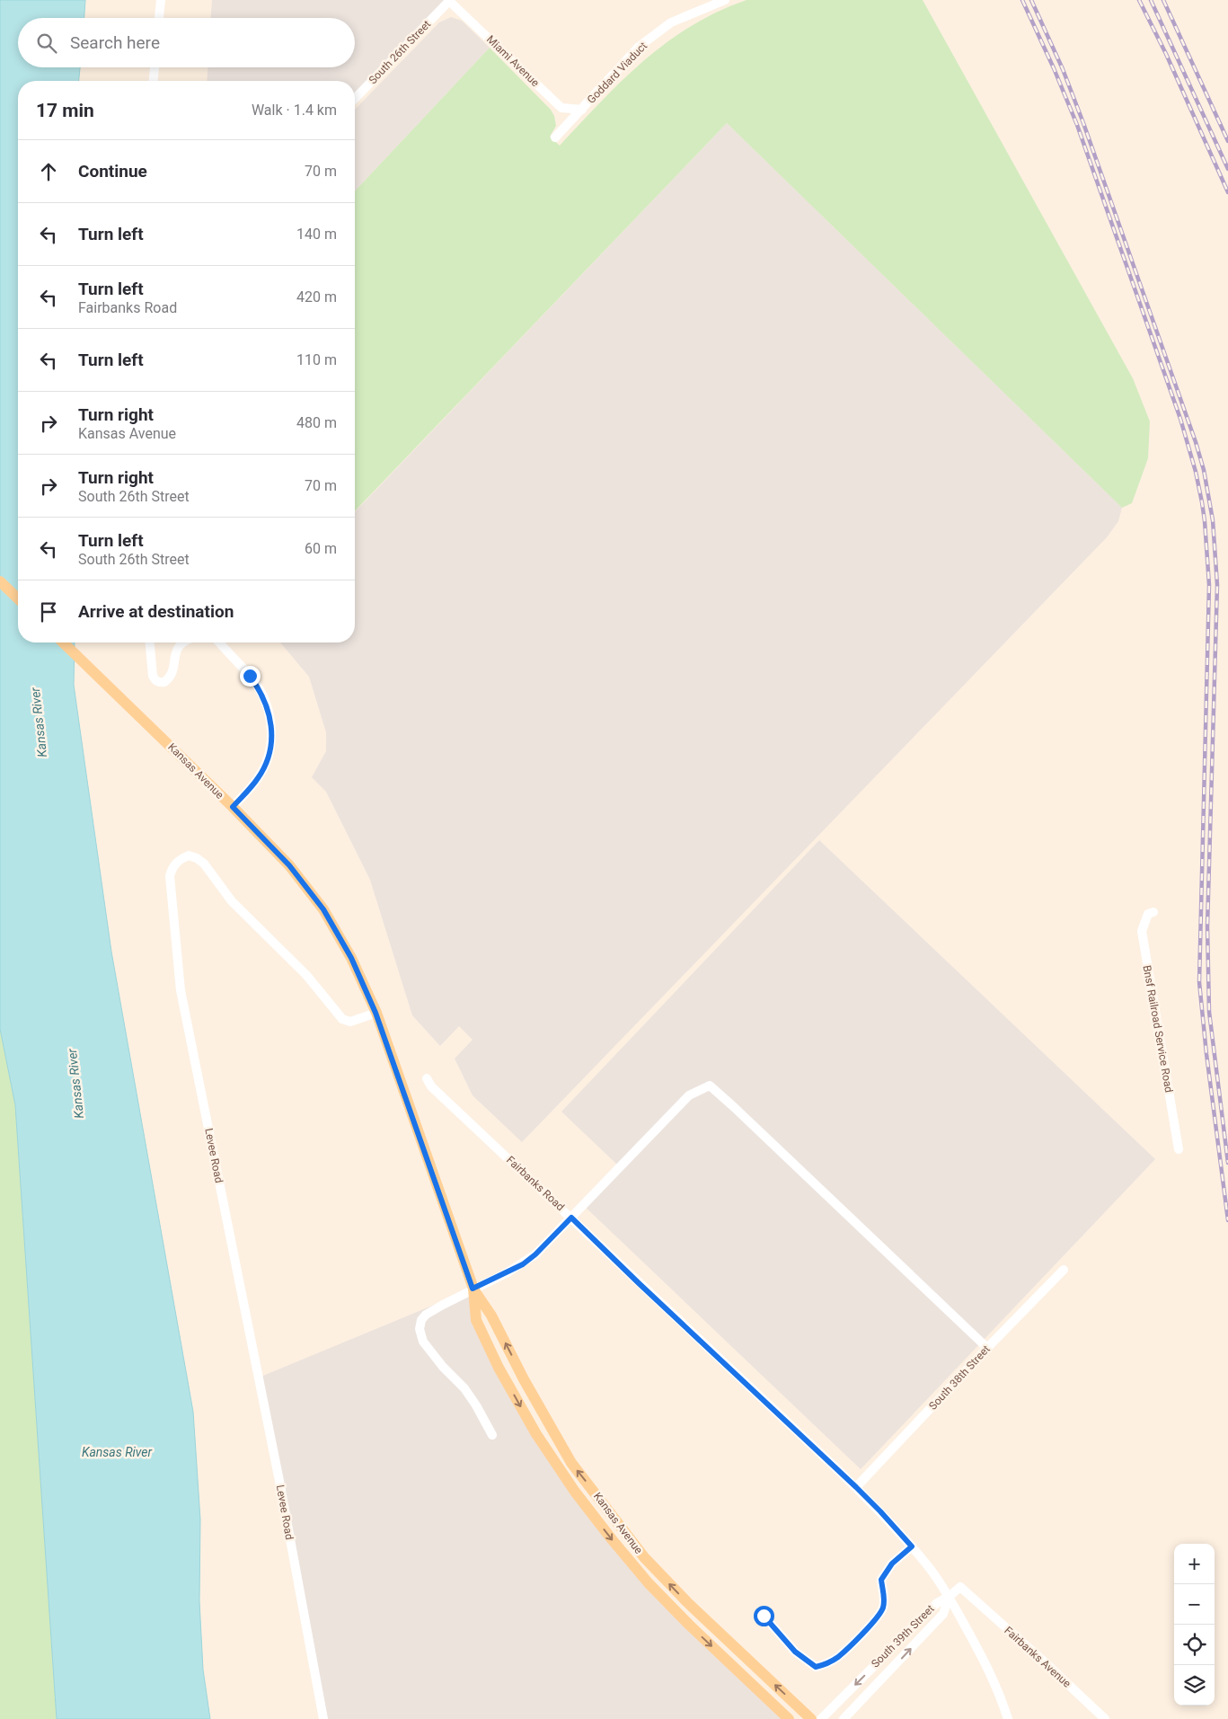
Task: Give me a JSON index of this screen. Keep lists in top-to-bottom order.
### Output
{
  "streets": {
    "main road": ["Kansas Avenue"],
    "street": [
      "South 26th Street",
      "Miami Avenue",
      "Goddard Viaduct",
      "Bnsf Railroad Service Road",
      "Levee Road",
      "Fairbanks Road",
      "South 38th Street",
      "South 39th Street",
      "Fairbanks Avenue"
    ]
  },
  "crossings": [
    ["South 26th Street", "Miami Avenue"],
    ["Miami Avenue", "Goddard Viaduct"],
    ["Kansas Avenue", "Levee Road"],
    ["Fairbanks Road", "South 38th Street"],
    ["Fairbanks Road", "South 39th Street"],
    ["Fairbanks Road", "Fairbanks Avenue"],
    ["South 39th Street", "Fairbanks Avenue"]
  ],
  "water": ["Kansas River"],
  "page": {
    "search": "Search here",
    "heading": ["17 min", "Walk · 1.4 km"],
    "list": [
      ["Continue", "70 m"],
      ["Turn left", "140 m"],
      ["Turn left", "Fairbanks Road", "420 m"],
      ["Turn left", "110 m"],
      ["Turn right", "Kansas Avenue", "480 m"],
      ["Turn right", "South 26th Street", "70 m"],
      ["Turn left", "South 26th Street", "60 m"],
      "Arrive at destination"
    ],
    "map_buttons": ["+", "−"]
  }
}
